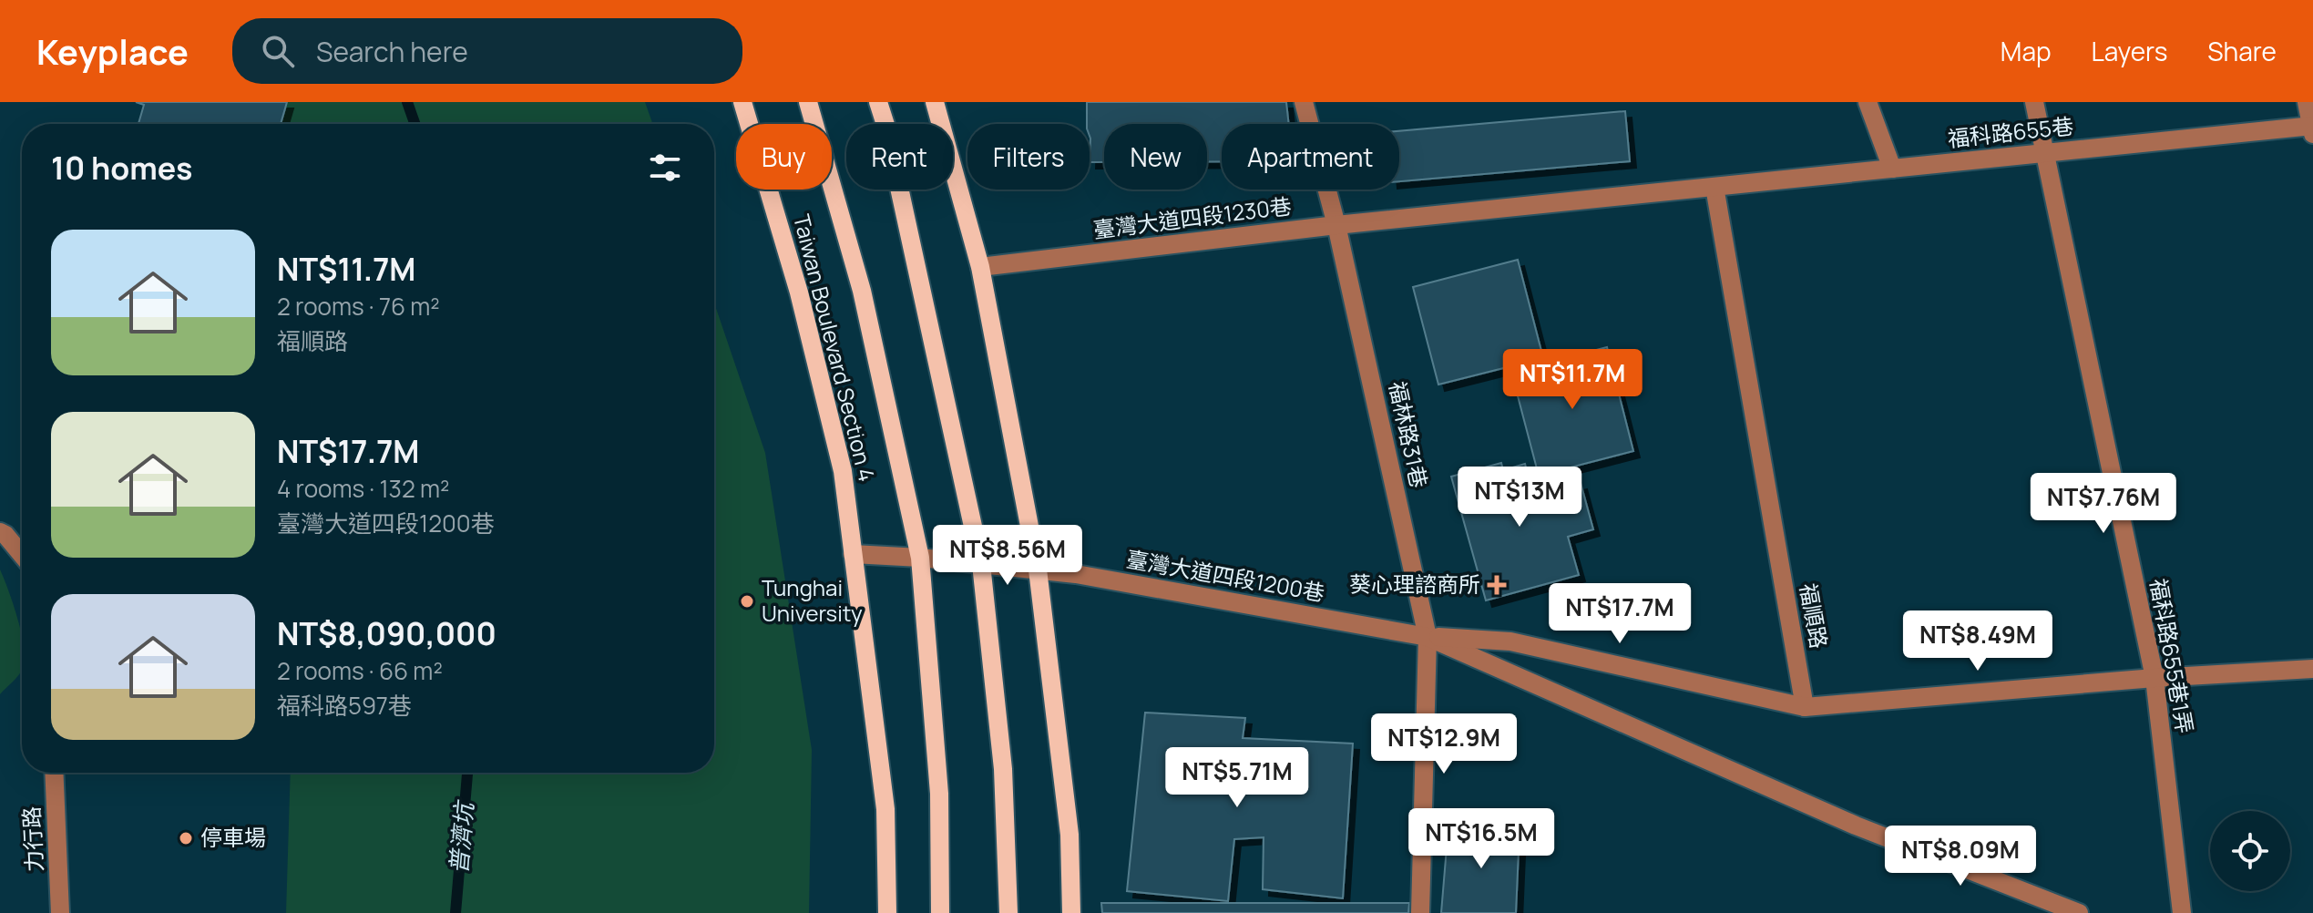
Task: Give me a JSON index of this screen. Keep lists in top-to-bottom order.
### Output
{
  "streets": {
    "main road": ["Taiwan Boulevard Section 4"],
    "street": [
      "福科路655巷",
      "臺灣大道四段1230巷",
      "福林路31巷",
      "臺灣大道四段1200巷",
      "福順路",
      "福科路655巷1弄",
      "力行路"
    ]
  },
  "crossings": [
    ["福科路655巷", "臺灣大道四段1230巷"],
    ["福科路655巷", "福順路"],
    ["福科路655巷", "福科路655巷1弄"],
    ["臺灣大道四段1230巷", "福林路31巷"],
    ["臺灣大道四段1230巷", "福順路"],
    ["Taiwan Boulevard Section 4", "臺灣大道四段1200巷"],
    ["福林路31巷", "臺灣大道四段1200巷"]
  ],
  "water": ["普濟坑"],
  "places": {
    "health": ["葵心理諮商所"],
    "other": ["Tunghai University", "停車場"]
  },
  "page": {
    "header": "Keyplace",
    "search": "Search here",
    "nav": ["Map", "Layers", "Share"],
    "chip": [
      "Buy",
      "Rent",
      "Filters",
      "New",
      "Apartment"
    ],
    "heading": "10 homes",
    "list": [
      {
        "name": "NT$11.7M",
        "note": "2 rooms · 76 m² · 福順路"
      },
      {
        "name": "NT$17.7M",
        "note": "4 rooms · 132 m² · 臺灣大道四段1200巷"
      },
      {
        "name": "NT$8,090,000",
        "note": "2 rooms · 66 m² · 福科路597巷"
      }
    ],
    "price": [
      "NT$11.7M",
      "NT$13M",
      "NT$7.76M",
      "NT$8.56M",
      "NT$17.7M",
      "NT$8.49M",
      "NT$12.9M",
      "NT$5.71M",
      "NT$16.5M",
      "NT$8.09M"
    ]
  }
}
